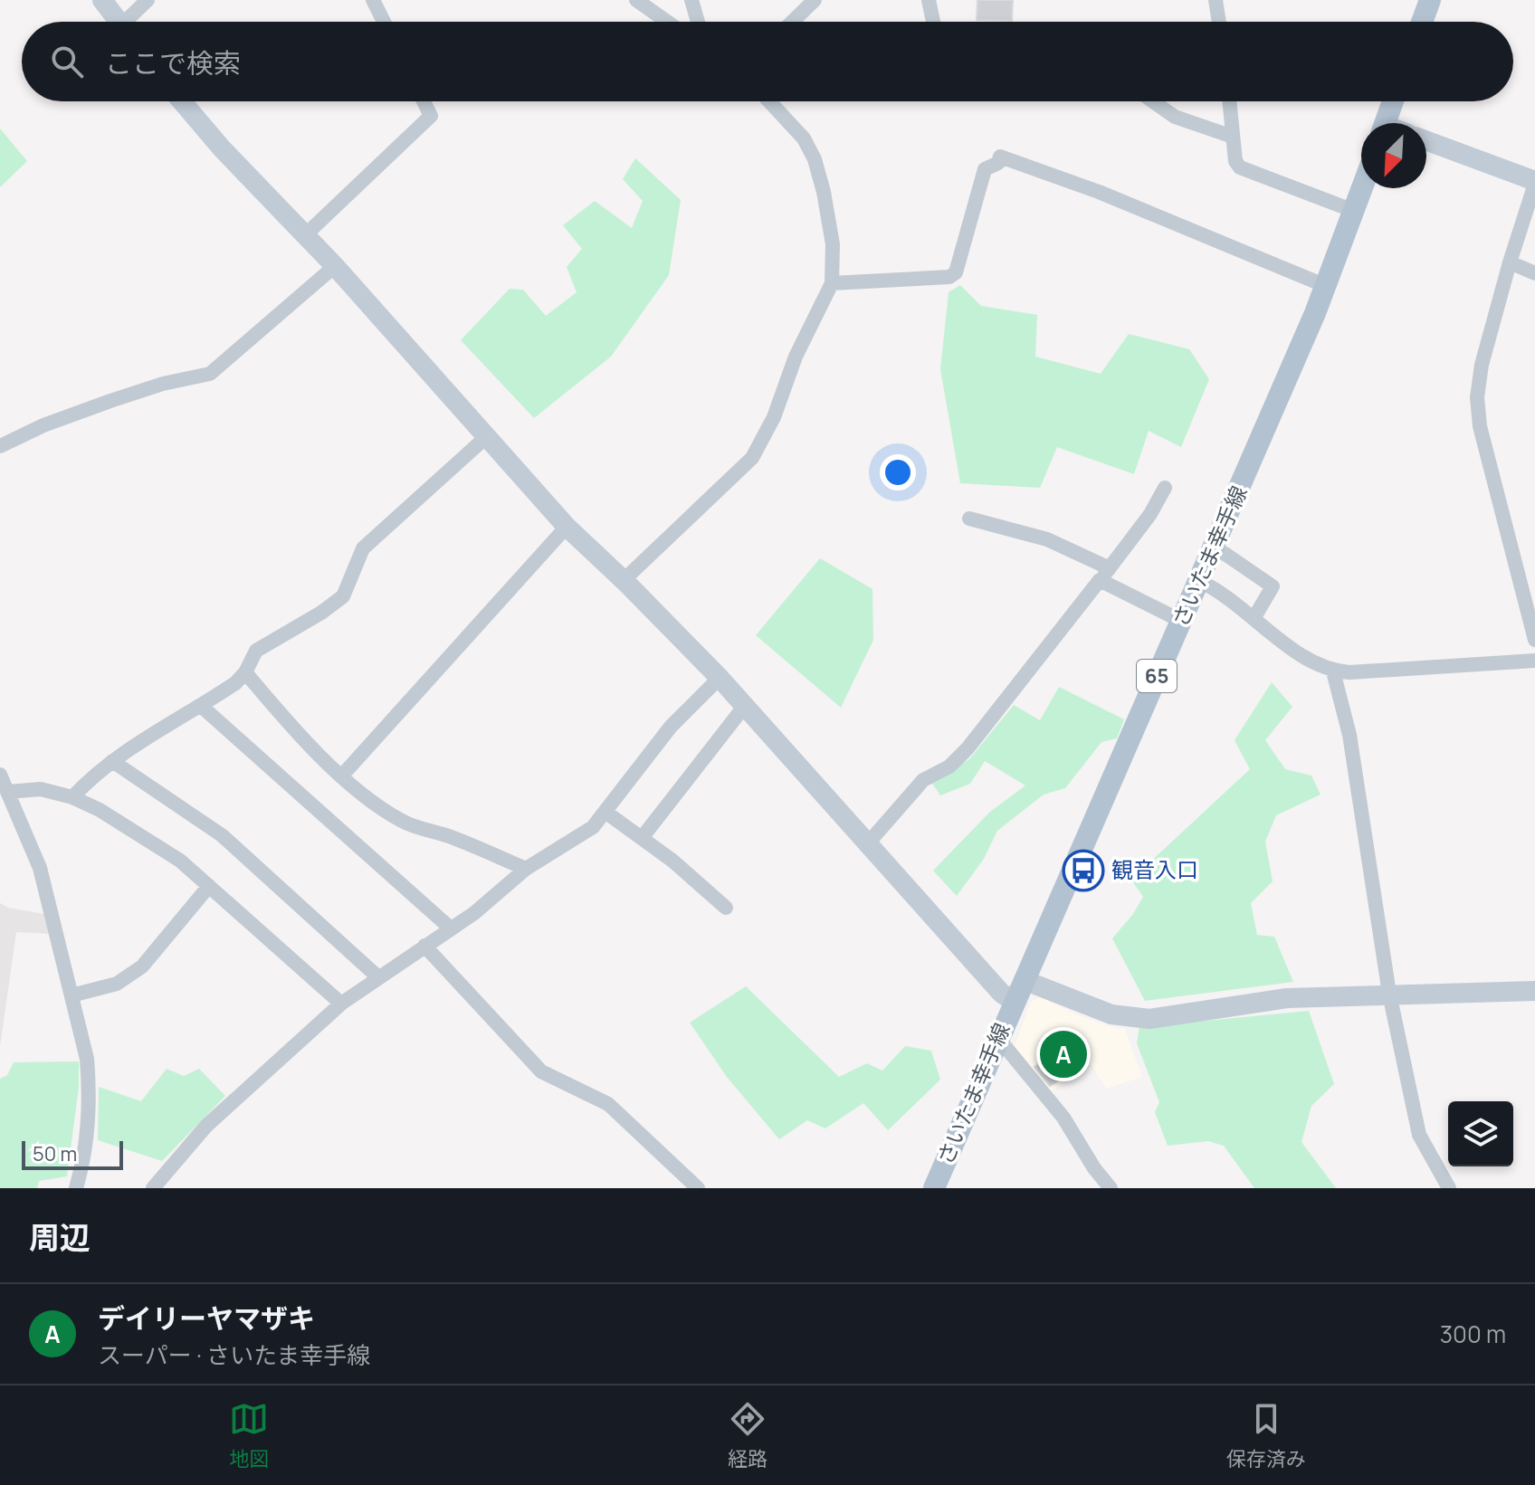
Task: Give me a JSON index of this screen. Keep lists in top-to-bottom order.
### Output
{
  "streets": {
    "main road": ["さいたま幸手線", "65"]
  },
  "places": {
    "bus stop": ["観音入口"]
  },
  "scale_bar": "50 m",
  "north": "bottom left",
  "page": {
    "search": "ここで検索",
    "pins": "A",
    "scale": "50 m",
    "heading": "周辺",
    "list": [
      {
        "mark": "A",
        "name": "デイリーヤマザキ",
        "note": "スーパー · さいたま幸手線",
        "value": "300 m"
      }
    ],
    "nav": ["地図", "経路", "保存済み"]
  }
}
